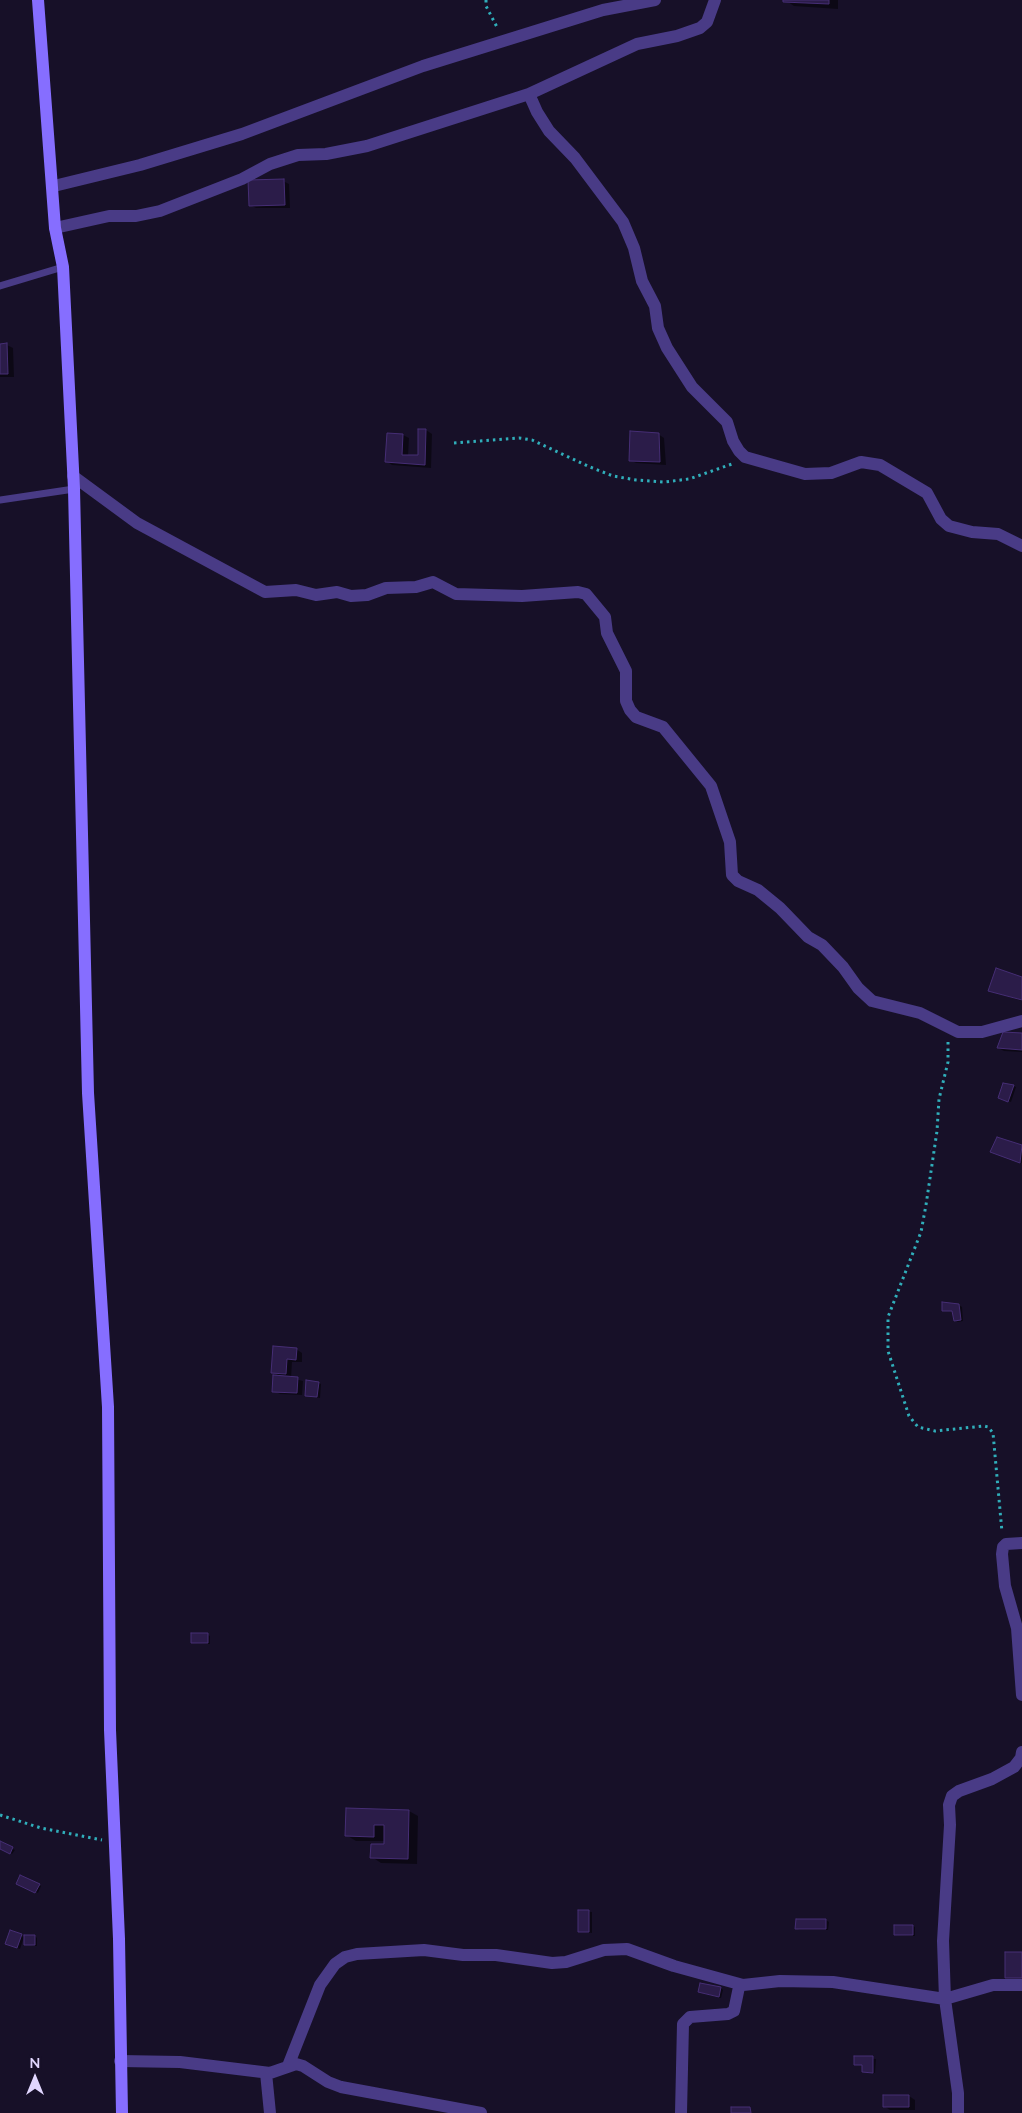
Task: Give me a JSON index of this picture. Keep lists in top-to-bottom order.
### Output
{
  "north": "top"
}
